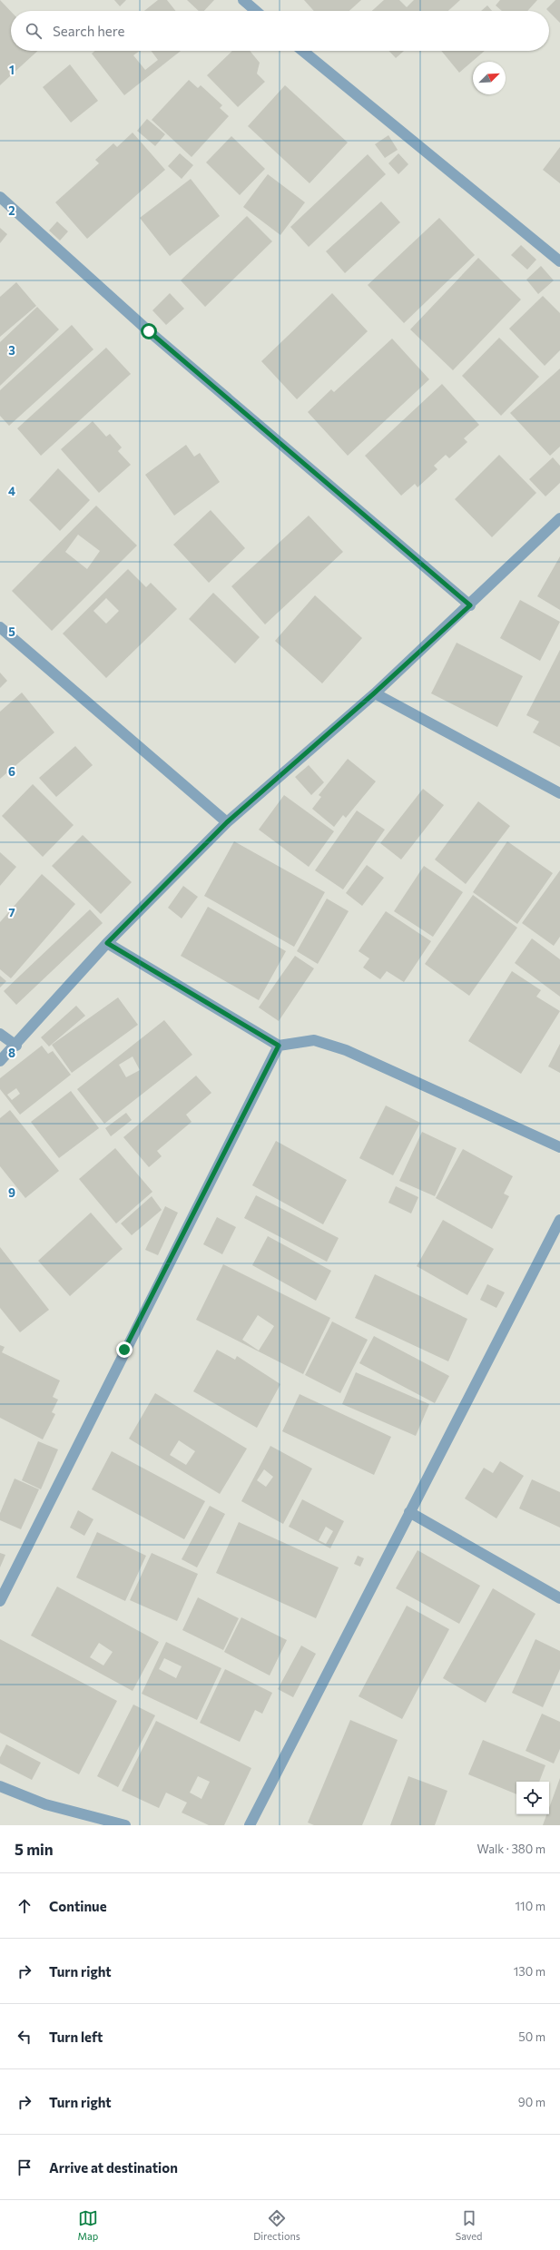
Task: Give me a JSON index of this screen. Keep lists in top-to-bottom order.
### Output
{
  "north": "top right",
  "page": {
    "search": "Search here",
    "heading": ["5 min", "Walk · 380 m"],
    "list": [
      ["Continue", "110 m"],
      ["Turn right", "130 m"],
      ["Turn left", "50 m"],
      ["Turn right", "90 m"],
      "Arrive at destination"
    ],
    "nav": ["Map", "Directions", "Saved"]
  },
  "grid": {
    "rows": [
      "1",
      "2",
      "3",
      "4",
      "5",
      "6",
      "7",
      "8",
      "9"
    ]
  }
}
